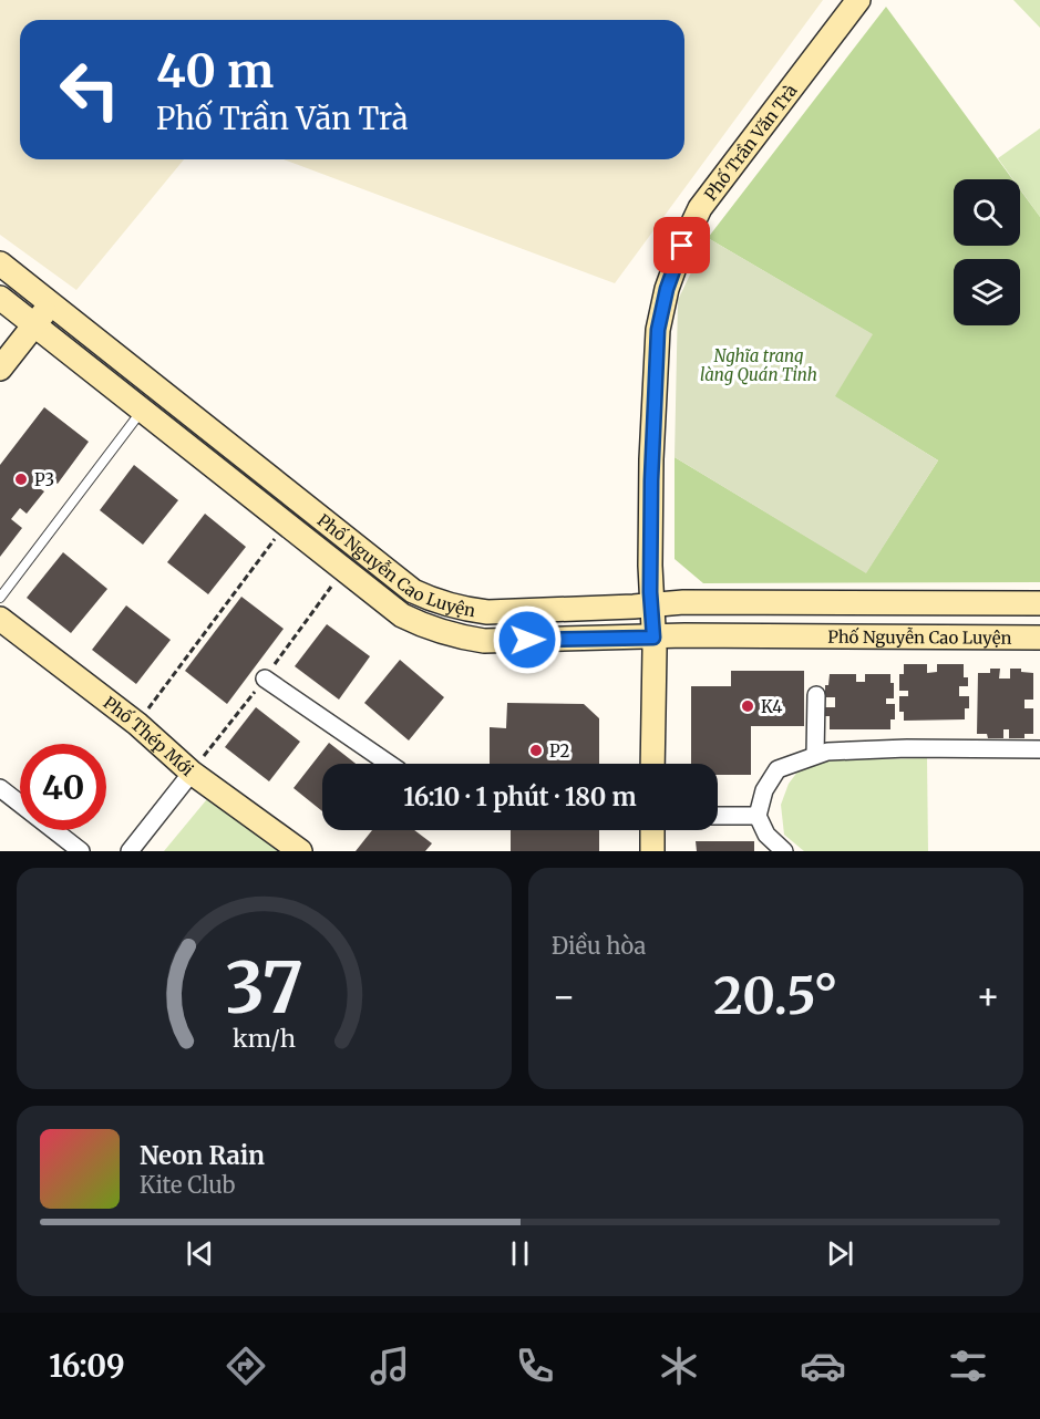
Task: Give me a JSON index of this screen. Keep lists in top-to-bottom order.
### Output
{
  "streets": {
    "street": ["Phố Trần Văn Trà", "Phố Nguyễn Cao Luyện", "Phố Thép Mới"]
  },
  "crossings": [
    ["Phố Trần Văn Trà", "Phố Nguyễn Cao Luyện"]
  ],
  "parks": ["Nghĩa trang làng Quán Tỉnh"],
  "places": ["P3", "K4", "P2"],
  "page": {
    "turn": ["40 m", "Phố Trần Văn Trà"],
    "limit": "40",
    "trip": "16:10 · 1 phút · 180 m",
    "tile": "Điều hòa",
    "heat": ["−", "20.5°", "+"],
    "song": ["Neon Rain", "Kite Club"],
    "tabs": "16:09",
    "gauge": ["37", "km/h"]
  }
}
